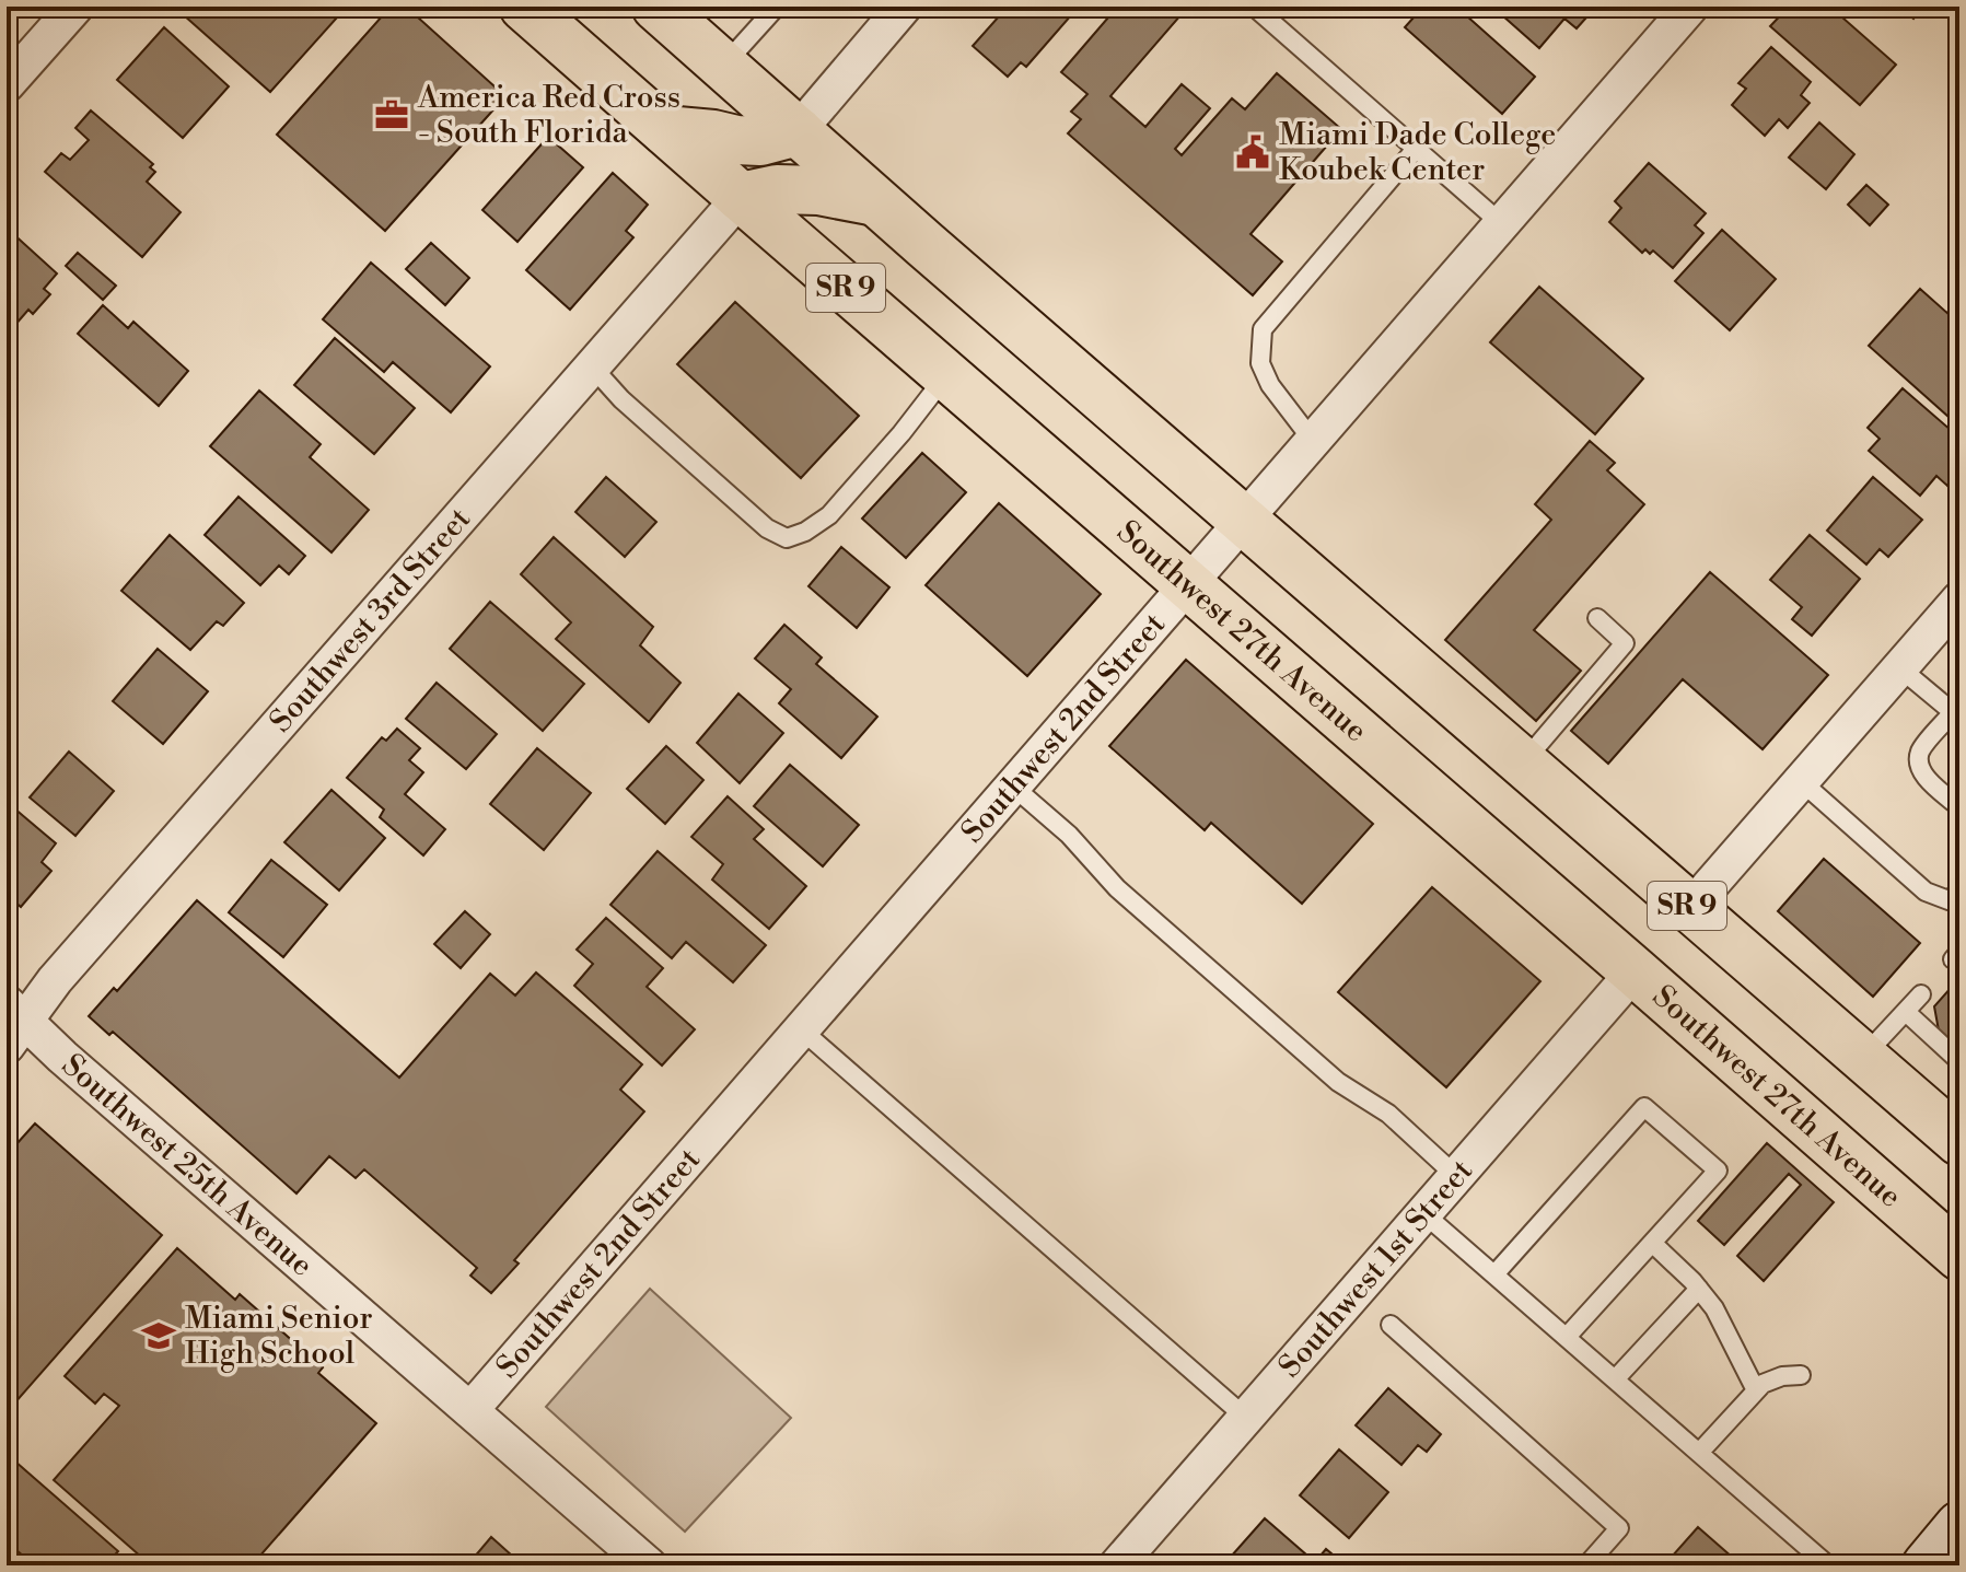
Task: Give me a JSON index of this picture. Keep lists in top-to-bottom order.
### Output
{
  "streets": {
    "highway": ["SR 9", "Southwest 27th Avenue"],
    "street": [
      "Southwest 3rd Street",
      "Southwest 2nd Street",
      "Southwest 25th Avenue",
      "Southwest 1st Street"
    ]
  },
  "crossings": [
    ["SR 9", "Southwest 2nd Street"],
    ["Southwest 3rd Street", "Southwest 27th Avenue"],
    ["Southwest 3rd Street", "Southwest 25th Avenue"],
    ["Southwest 27th Avenue", "Southwest 2nd Street"],
    ["Southwest 27th Avenue", "Southwest 1st Street"],
    ["Southwest 2nd Street", "Southwest 25th Avenue"]
  ],
  "places": {
    "office": ["America Red Cross - South Florida"],
    "public building": ["Miami Dade College Koubek Center"],
    "school or university": ["Miami Senior High School"]
  }
}
